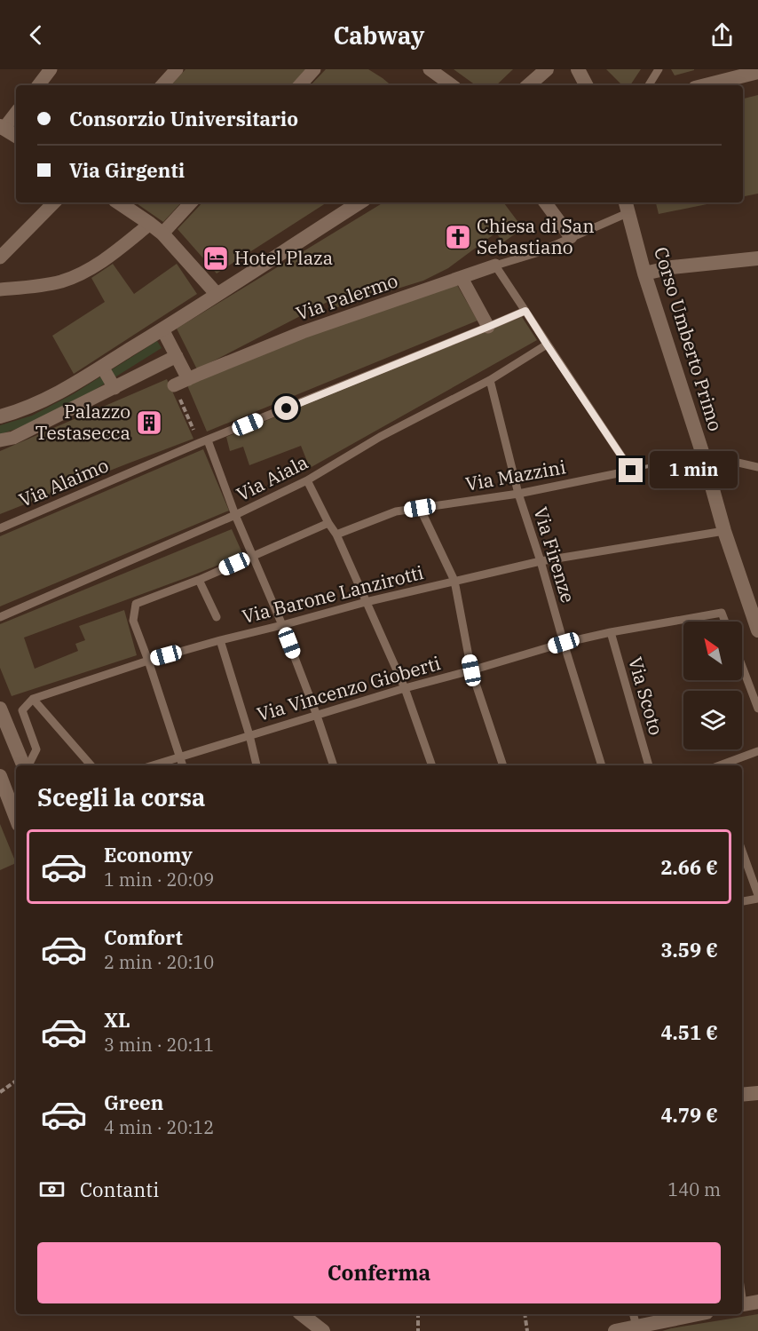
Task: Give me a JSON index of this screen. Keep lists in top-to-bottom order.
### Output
{
  "streets": {
    "street": ["Via Palermo", "Corso Umberto Primo"],
    "lane": [
      "Via Mazzini",
      "Via Aiala",
      "Via Alaimo",
      "Via Firenze",
      "Via Barone Lanzirotti",
      "Via Vincenzo Gioberti",
      "Via Scoto"
    ]
  },
  "crossings": [
    ["Via Palermo", "Corso Umberto Primo"],
    ["Corso Umberto Primo", "Via Barone Lanzirotti"],
    ["Via Mazzini", "Via Firenze"],
    ["Via Aiala", "Via Firenze"],
    ["Via Firenze", "Via Barone Lanzirotti"],
    ["Via Firenze", "Via Vincenzo Gioberti"],
    ["Via Vincenzo Gioberti", "Via Scoto"]
  ],
  "places": {
    "church": ["Chiesa di San Sebastiano"],
    "hotel": ["Hotel Plaza"],
    "building": ["Palazzo Testasecca"]
  },
  "north": "top left",
  "page": {
    "header": "Cabway",
    "banner": ["Consorzio Universitario", "Via Girgenti"],
    "bubble": "1 min",
    "heading": "Scegli la corsa",
    "list": [
      {
        "name": "Economy",
        "note": "1 min · 20:09",
        "value": "2.66 €"
      },
      {
        "name": "Comfort",
        "note": "2 min · 20:10",
        "value": "3.59 €"
      },
      {
        "name": "XL",
        "note": "3 min · 20:11",
        "value": "4.51 €"
      },
      {
        "name": "Green",
        "note": "4 min · 20:12",
        "value": "4.79 €"
      }
    ],
    "pay": ["Contanti", "140 m"],
    "buttons": "Conferma"
  }
}
